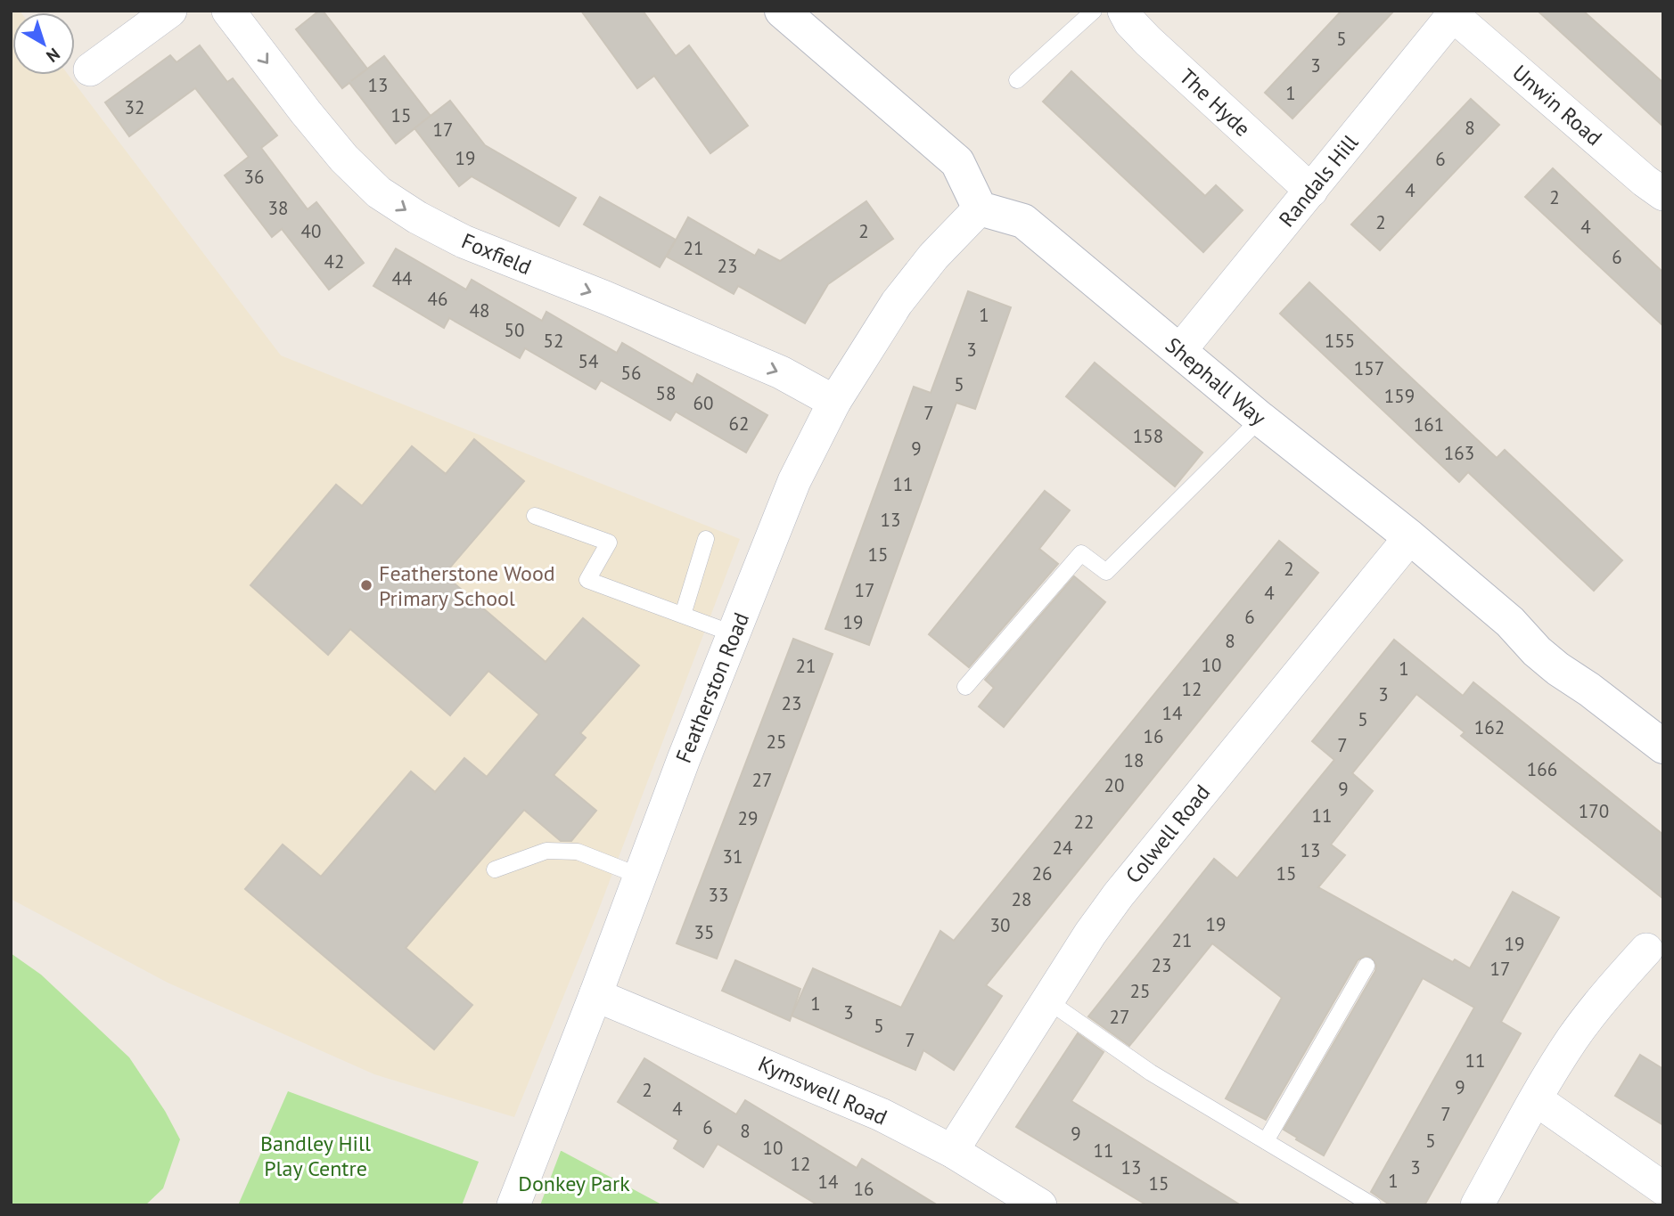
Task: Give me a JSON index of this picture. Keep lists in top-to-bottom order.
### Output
{
  "streets": {
    "street": [
      "The Hyde",
      "Unwin Road",
      "Randals Hill",
      "Foxfield",
      "Shephall Way",
      "Featherston Road",
      "Colwell Road",
      "Kymswell Road"
    ]
  },
  "crossings": [
    ["The Hyde", "Randals Hill"],
    ["Unwin Road", "Randals Hill"],
    ["Randals Hill", "Shephall Way"],
    ["Foxfield", "Featherston Road"],
    ["Shephall Way", "Featherston Road"],
    ["Shephall Way", "Colwell Road"],
    ["Featherston Road", "Kymswell Road"],
    ["Colwell Road", "Kymswell Road"]
  ],
  "one_way": ["Foxfield"],
  "parks": ["Bandley Hill Play Centre", "Donkey Park"],
  "places": ["Featherstone Wood Primary School"],
  "house_numbers": [
    "5",
    "3",
    "13",
    "1",
    "32",
    "15",
    "8",
    "17",
    "19",
    "6",
    "36",
    "4",
    "2",
    "38",
    "2",
    "4",
    "40",
    "2",
    "21",
    "6",
    "42",
    "23",
    "44",
    "46",
    "48",
    "1",
    "50",
    "52",
    "155",
    "3",
    "54",
    "157",
    "56",
    "5",
    "58",
    "159",
    "60",
    "7",
    "62",
    "161",
    "158",
    "9",
    "163",
    "11",
    "13",
    "15",
    "2",
    "17",
    "4",
    "6",
    "19",
    "8",
    "10",
    "21",
    "1",
    "12",
    "3",
    "23",
    "14",
    "5",
    "162",
    "16",
    "25",
    "7",
    "18",
    "166",
    "27",
    "20",
    "9",
    "170",
    "11",
    "29",
    "22",
    "24",
    "13",
    "31",
    "26",
    "15",
    "33",
    "28",
    "19",
    "30",
    "35",
    "21",
    "19",
    "23",
    "17",
    "25",
    "1",
    "3",
    "27",
    "5",
    "7",
    "11",
    "9",
    "2",
    "4",
    "7",
    "6",
    "8",
    "9",
    "5",
    "10",
    "11",
    "12",
    "13",
    "3",
    "1",
    "14",
    "15",
    "16"
  ],
  "north": "bottom right"
}
